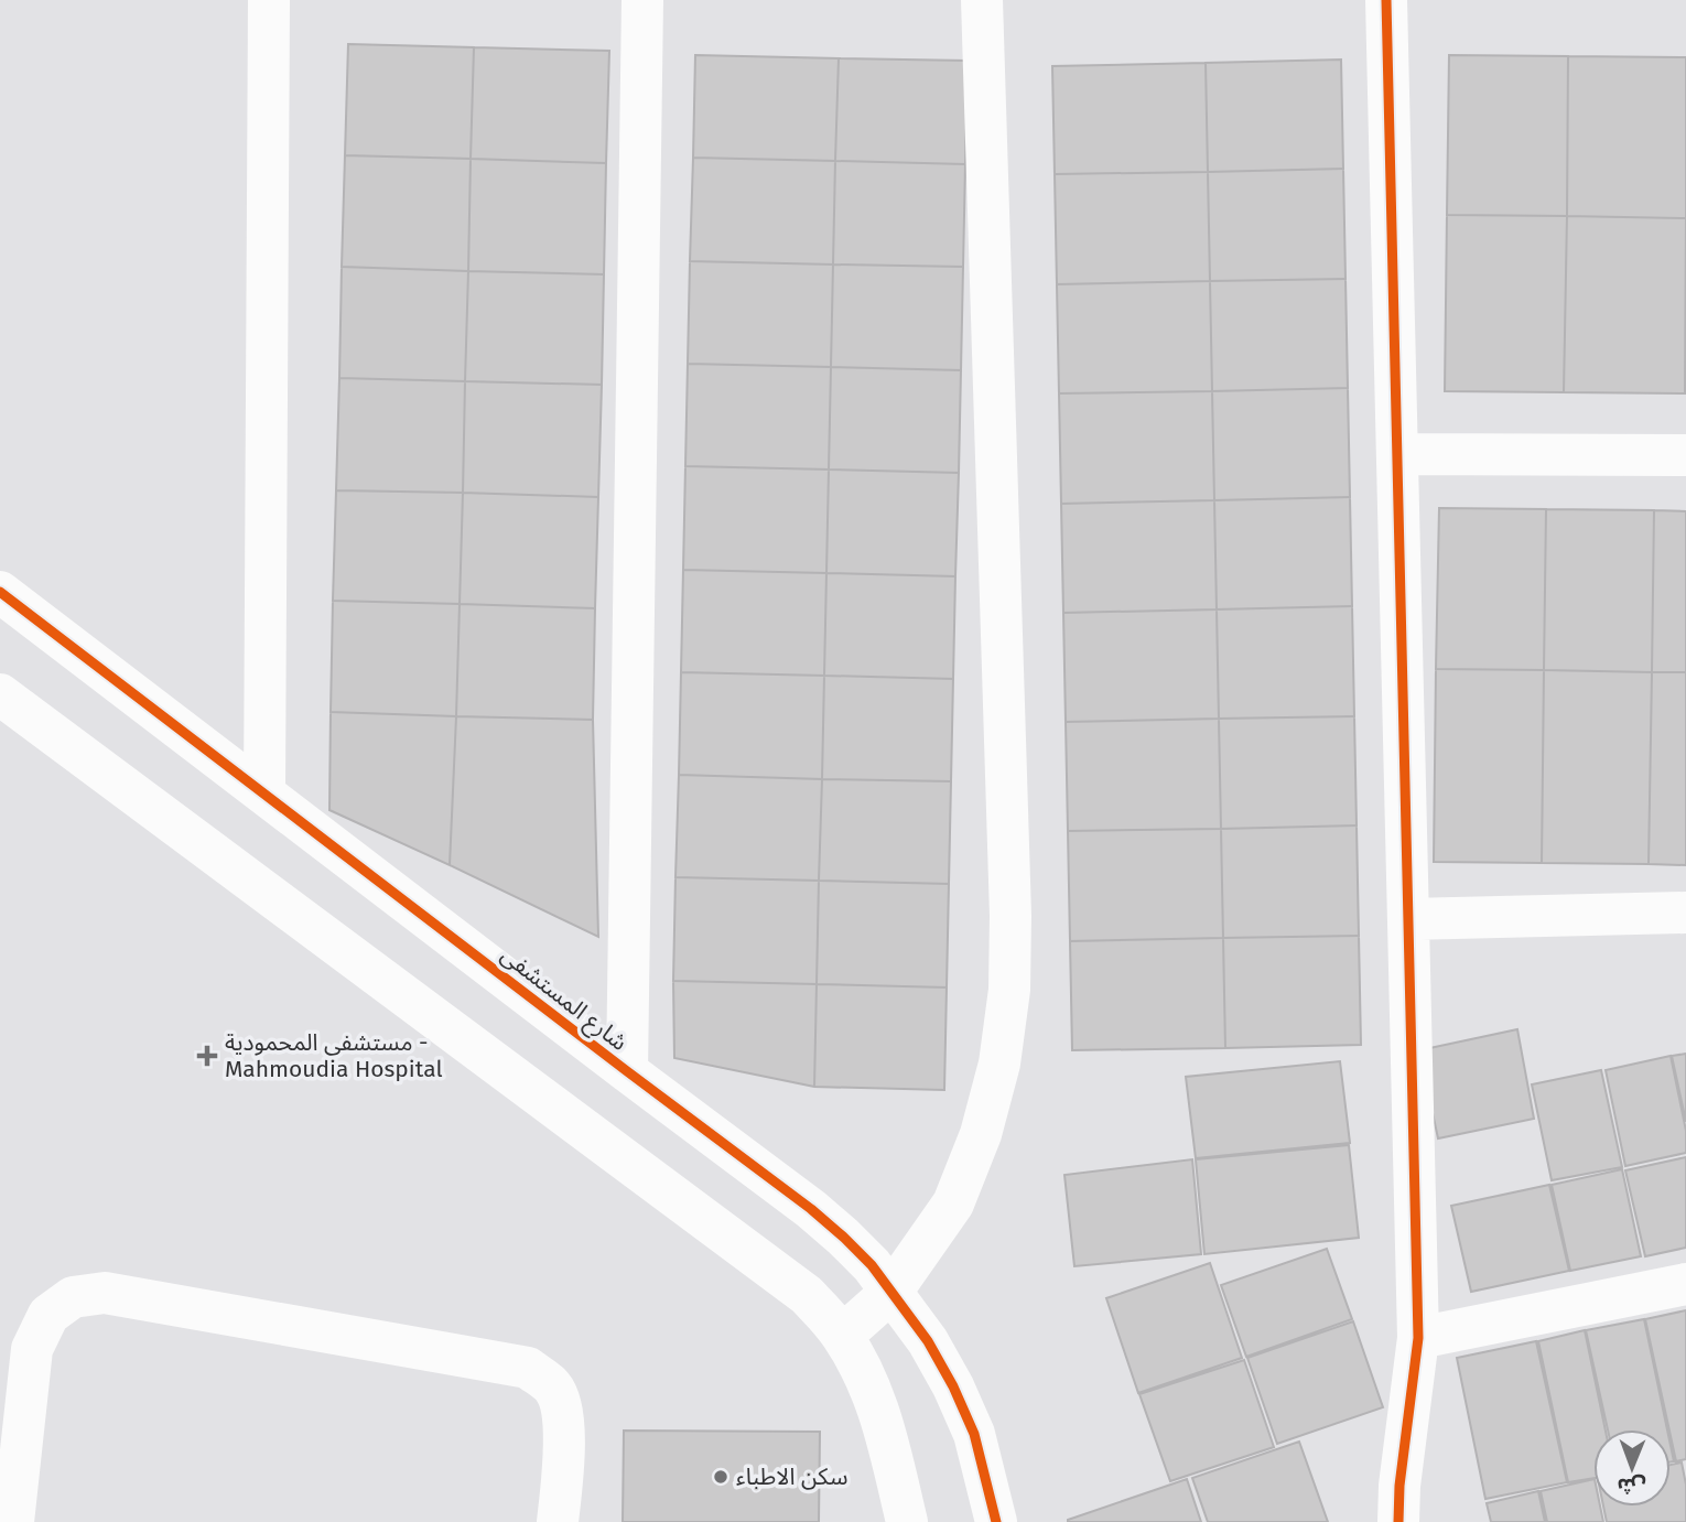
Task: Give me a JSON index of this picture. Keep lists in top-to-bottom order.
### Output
{
  "streets": {
    "street": ["شارع المستشفى"]
  },
  "places": {
    "health": ["مستشفى المحمودية - Mahmoudia Hospital"],
    "other": ["سكن الاطباء"]
  },
  "north": "bottom"
}
